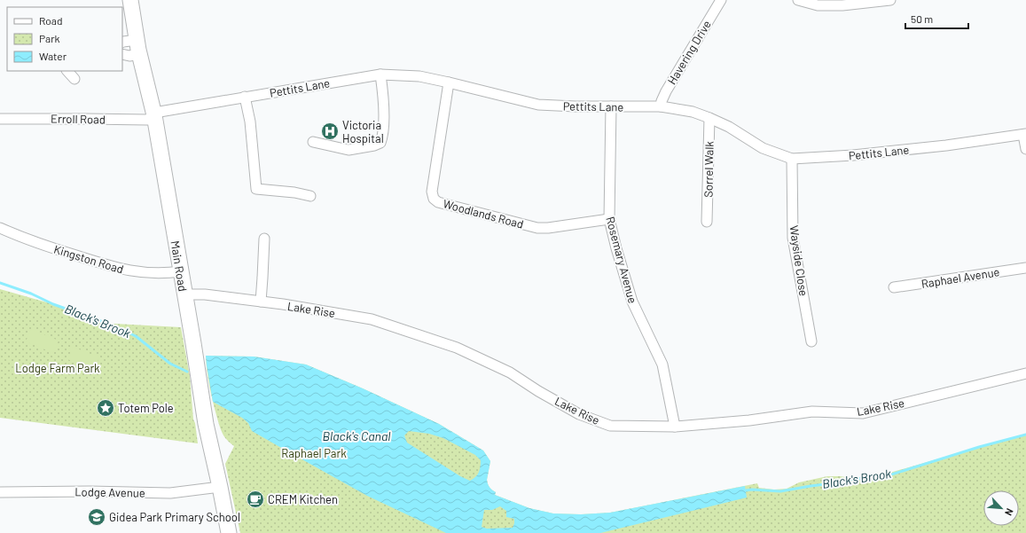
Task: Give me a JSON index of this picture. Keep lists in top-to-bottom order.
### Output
{
  "streets": {
    "main road": ["Main Road"],
    "street": [
      "Havering Drive",
      "Pettits Lane",
      "Erroll Road",
      "Sorrel Walk",
      "Woodlands Road",
      "Kingston Road",
      "Rosemary Avenue",
      "Wayside Close",
      "Raphael Avenue",
      "Lake Rise",
      "Lodge Avenue"
    ]
  },
  "crossings": [
    ["Havering Drive", "Pettits Lane"],
    ["Pettits Lane", "Erroll Road"],
    ["Pettits Lane", "Sorrel Walk"],
    ["Pettits Lane", "Woodlands Road"],
    ["Pettits Lane", "Rosemary Avenue"],
    ["Pettits Lane", "Wayside Close"],
    ["Pettits Lane", "Main Road"],
    ["Erroll Road", "Main Road"],
    ["Woodlands Road", "Rosemary Avenue"],
    ["Kingston Road", "Main Road"],
    ["Rosemary Avenue", "Lake Rise"],
    ["Main Road", "Lake Rise"],
    ["Main Road", "Lodge Avenue"]
  ],
  "water": ["Black's Brook", "Black's Canal"],
  "parks": ["Lodge Farm Park", "Raphael Park"],
  "places": {
    "hospital": ["Victoria Hospital"],
    "place": ["Totem Pole"],
    "cafe": ["CREM Kitchen"],
    "school or university": ["Gidea Park Primary School"]
  },
  "legend": ["Road", "Park", "Water"],
  "scale_bar": "50 m",
  "north": "bottom right"
}
